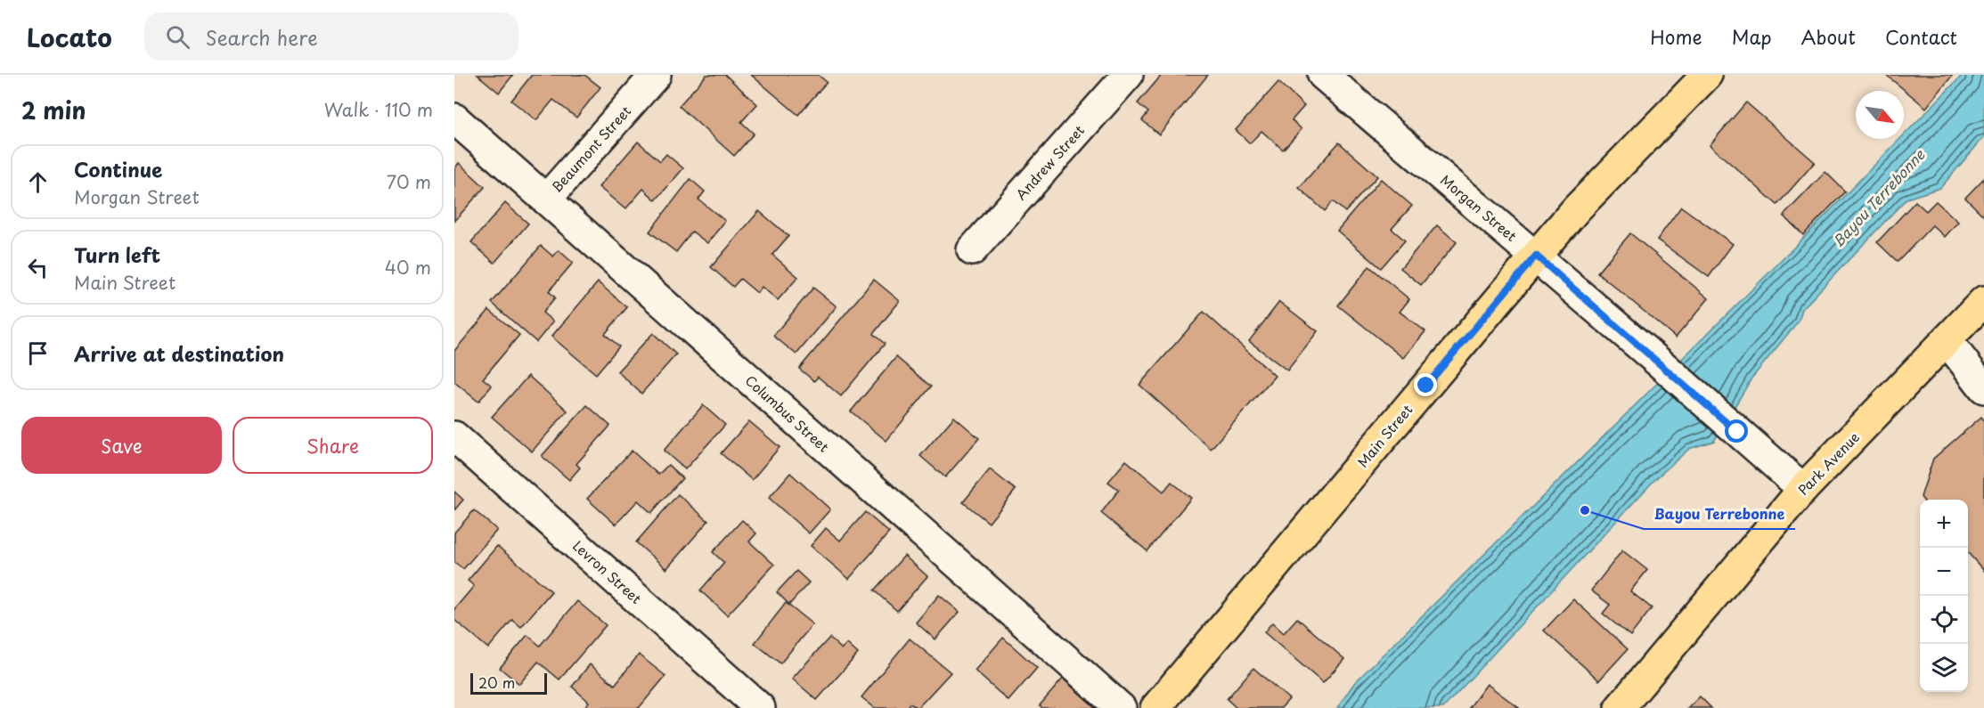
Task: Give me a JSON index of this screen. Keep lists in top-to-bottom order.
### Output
{
  "streets": {
    "main road": ["Main Street", "Park Avenue"],
    "street": [
      "Beaumont Street",
      "Andrew Street",
      "Morgan Street",
      "Columbus Street",
      "Levron Street"
    ]
  },
  "crossings": [
    ["Beaumont Street", "Columbus Street"],
    ["Morgan Street", "Main Street"],
    ["Morgan Street", "Park Avenue"]
  ],
  "water": ["Bayou Terrebonne"],
  "places": ["Bayou Terrebonne"],
  "scale_bar": "20 m",
  "north": "bottom right",
  "page": {
    "header": "Locato",
    "search": "Search here",
    "nav": [
      "Home",
      "Map",
      "About",
      "Contact"
    ],
    "heading": ["2 min", "Walk · 110 m"],
    "list": [
      ["Continue", "Morgan Street", "70 m"],
      ["Turn left", "Main Street", "40 m"],
      "Arrive at destination"
    ],
    "buttons": ["Save", "Share"],
    "map_buttons": ["+", "−"],
    "scale": "20 m"
  }
}
